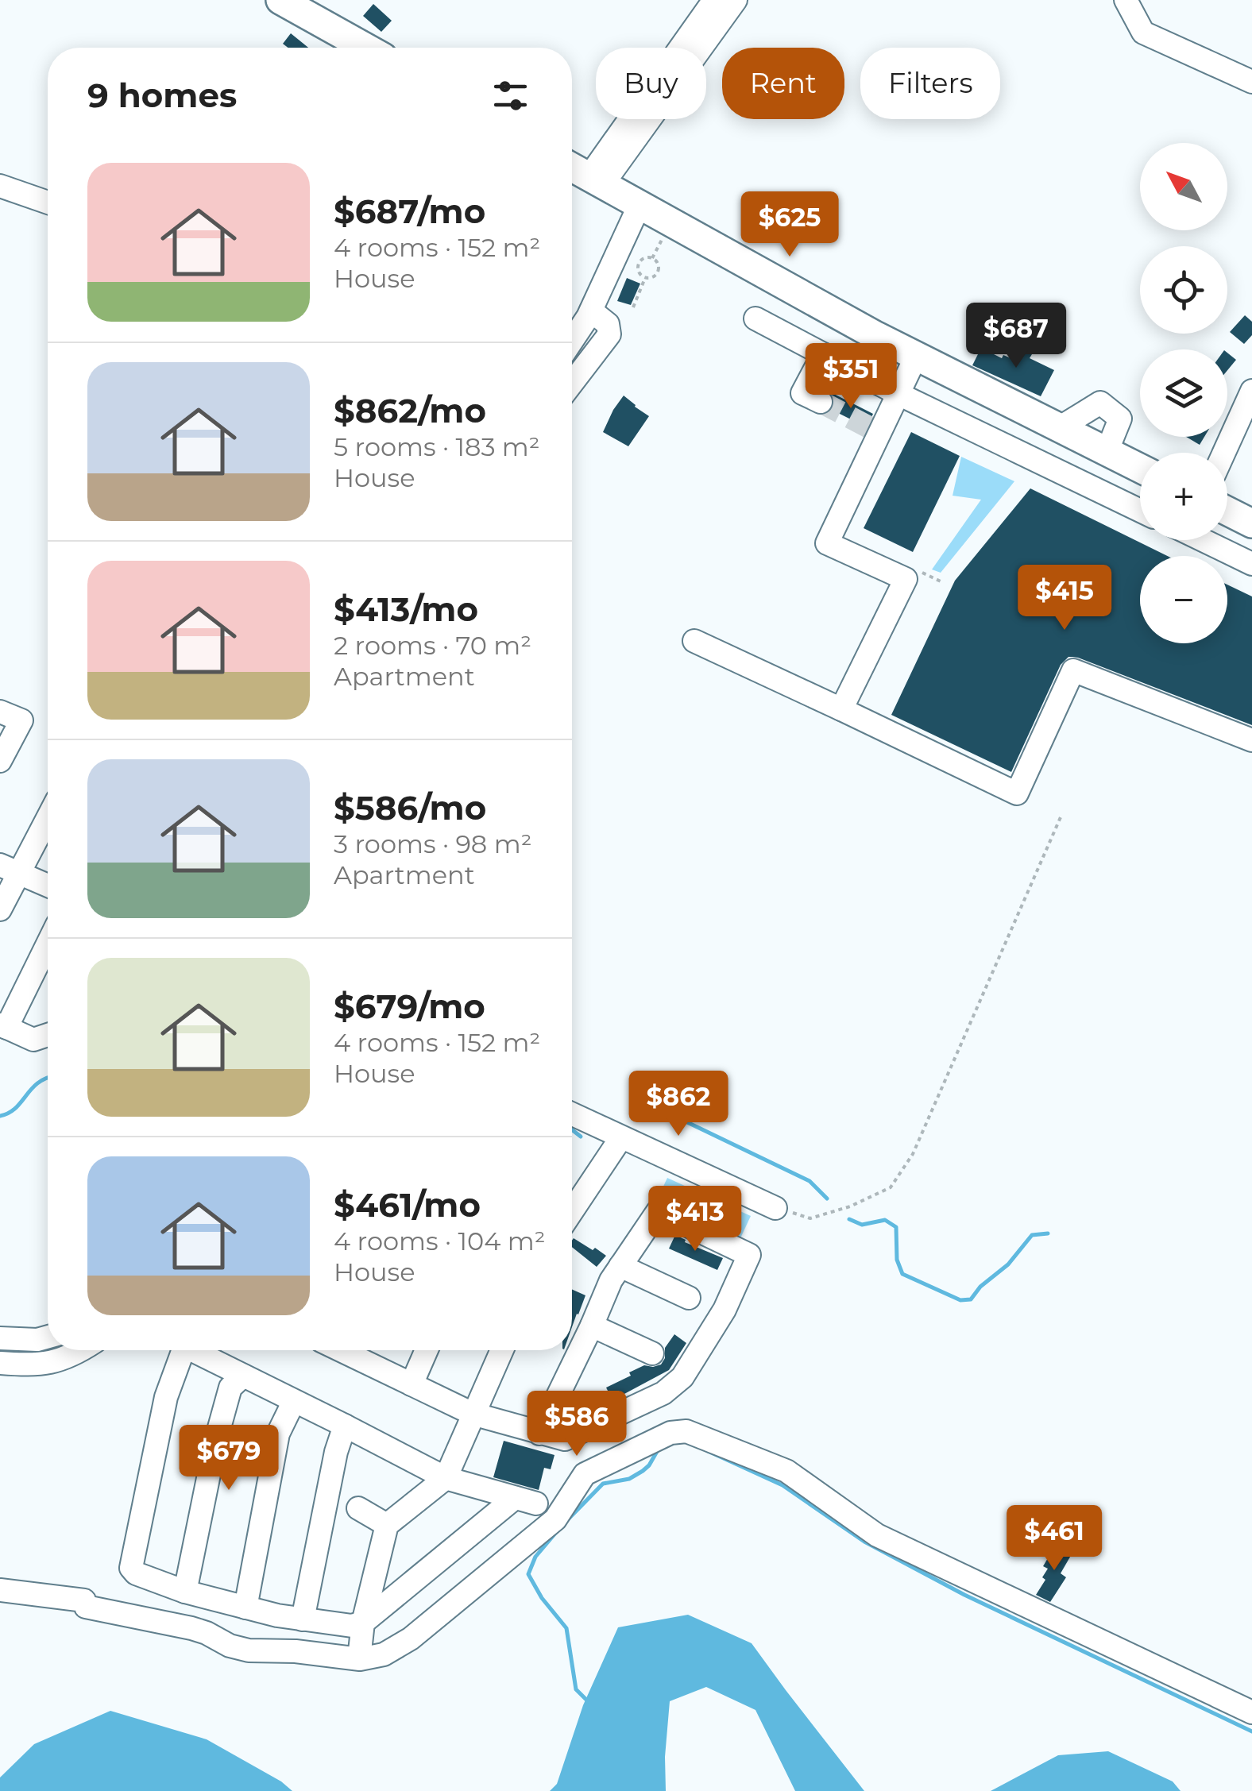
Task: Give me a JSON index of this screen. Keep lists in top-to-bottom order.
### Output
{
  "north": "top left",
  "page": {
    "chip": ["Buy", "Rent", "Filters"],
    "heading": "9 homes",
    "map_buttons": ["+", "−"],
    "list": [
      {
        "name": "$687/mo",
        "note": "4 rooms · 152 m² · House"
      },
      {
        "name": "$862/mo",
        "note": "5 rooms · 183 m² · House"
      },
      {
        "name": "$413/mo",
        "note": "2 rooms · 70 m² · Apartment"
      },
      {
        "name": "$586/mo",
        "note": "3 rooms · 98 m² · Apartment"
      },
      {
        "name": "$679/mo",
        "note": "4 rooms · 152 m² · House"
      },
      {
        "name": "$461/mo",
        "note": "4 rooms · 104 m² · House"
      }
    ],
    "price": [
      "$625",
      "$687",
      "$351",
      "$415",
      "$862",
      "$413",
      "$586",
      "$679",
      "$461"
    ]
  }
}
